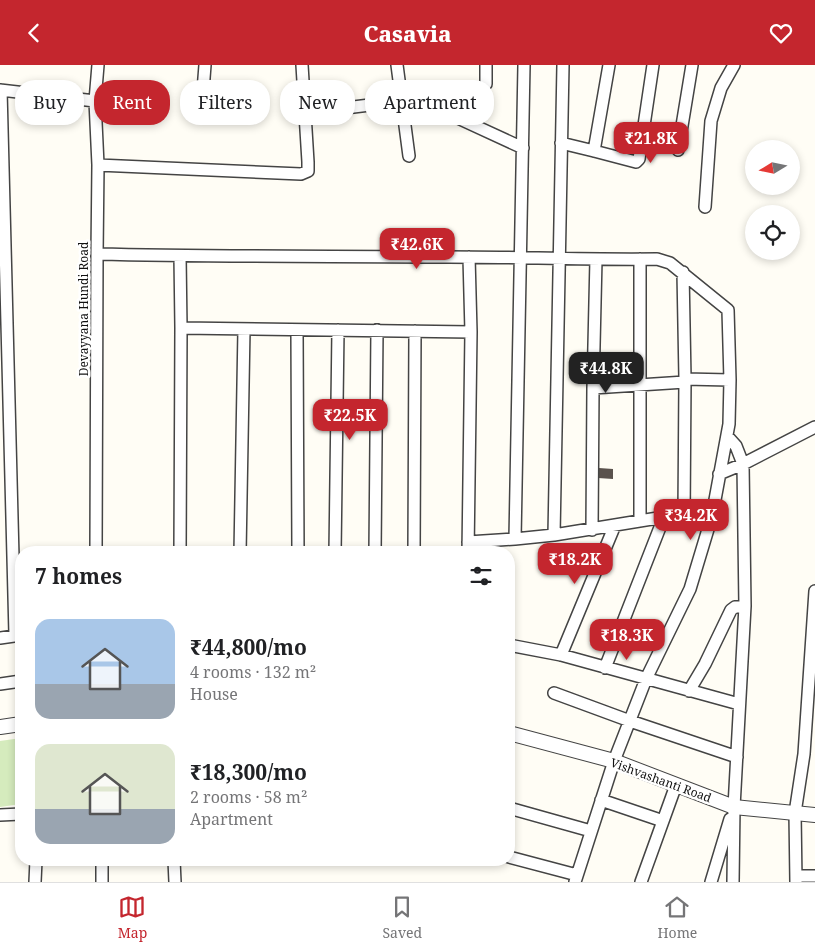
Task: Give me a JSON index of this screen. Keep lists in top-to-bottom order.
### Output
{
  "streets": {
    "street": ["Devayyana Hundi Road", "Vishvashanti Road"]
  },
  "north": "left",
  "page": {
    "header": "Casavia",
    "chip": [
      "Buy",
      "Rent",
      "Filters",
      "New",
      "Apartment"
    ],
    "price": [
      "₹21.8K",
      "₹42.6K",
      "₹44.8K",
      "₹22.5K",
      "₹34.2K",
      "₹18.2K",
      "₹18.3K"
    ],
    "heading": "7 homes",
    "list": [
      {
        "name": "₹44,800/mo",
        "note": "4 rooms · 132 m² · House"
      },
      {
        "name": "₹18,300/mo",
        "note": "2 rooms · 58 m² · Apartment"
      }
    ],
    "tabs": ["Map", "Saved", "Home"]
  }
}
